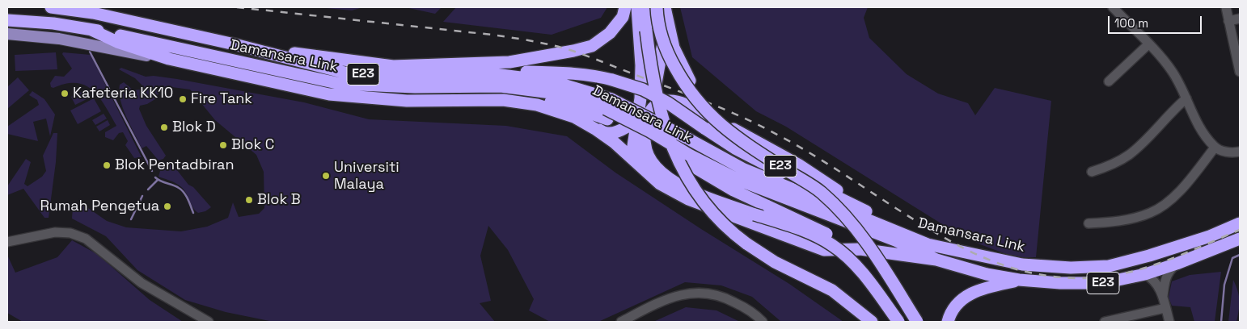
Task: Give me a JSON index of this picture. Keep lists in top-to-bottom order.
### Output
{
  "streets": {
    "highway": ["Damansara Link", "E23"]
  },
  "places": [
    "Kafeteria KK10",
    "Fire Tank",
    "Blok D",
    "Blok C",
    "Blok Pentadbiran",
    "Universiti Malaya",
    "Blok B",
    "Rumah Pengetua"
  ],
  "scale_bar": "100 m"
}
